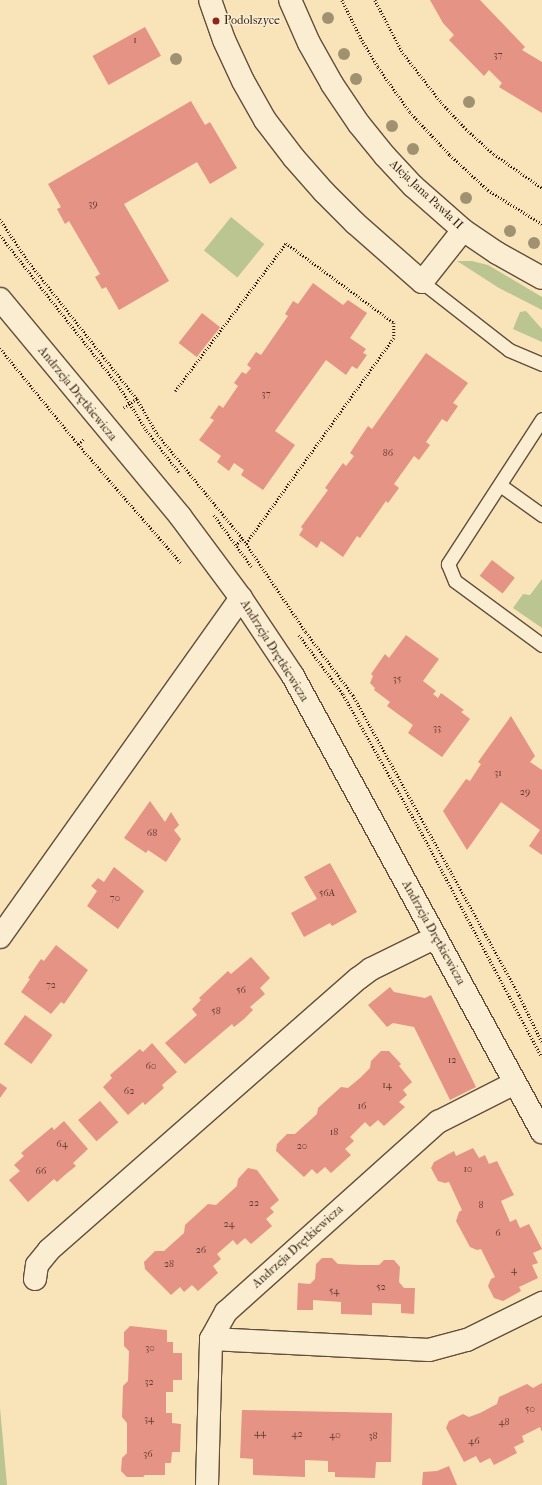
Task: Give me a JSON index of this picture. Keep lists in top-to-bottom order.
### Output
{
  "streets": {
    "street": ["Aleja Jana Pawła II", "Andrzeja Drętkiewicza"]
  },
  "places": ["Podolszyce"],
  "house_numbers": [
    "1",
    "37",
    "39",
    "37",
    "86",
    "35",
    "33",
    "31",
    "29",
    "68",
    "56A",
    "70",
    "72",
    "56",
    "58",
    "12",
    "60",
    "14",
    "62",
    "16",
    "18",
    "64",
    "20",
    "10",
    "66",
    "22",
    "8",
    "24",
    "6",
    "26",
    "28",
    "4",
    "52",
    "54",
    "30",
    "32",
    "50",
    "34",
    "48",
    "44",
    "42",
    "40",
    "38",
    "46",
    "36"
  ]
}
